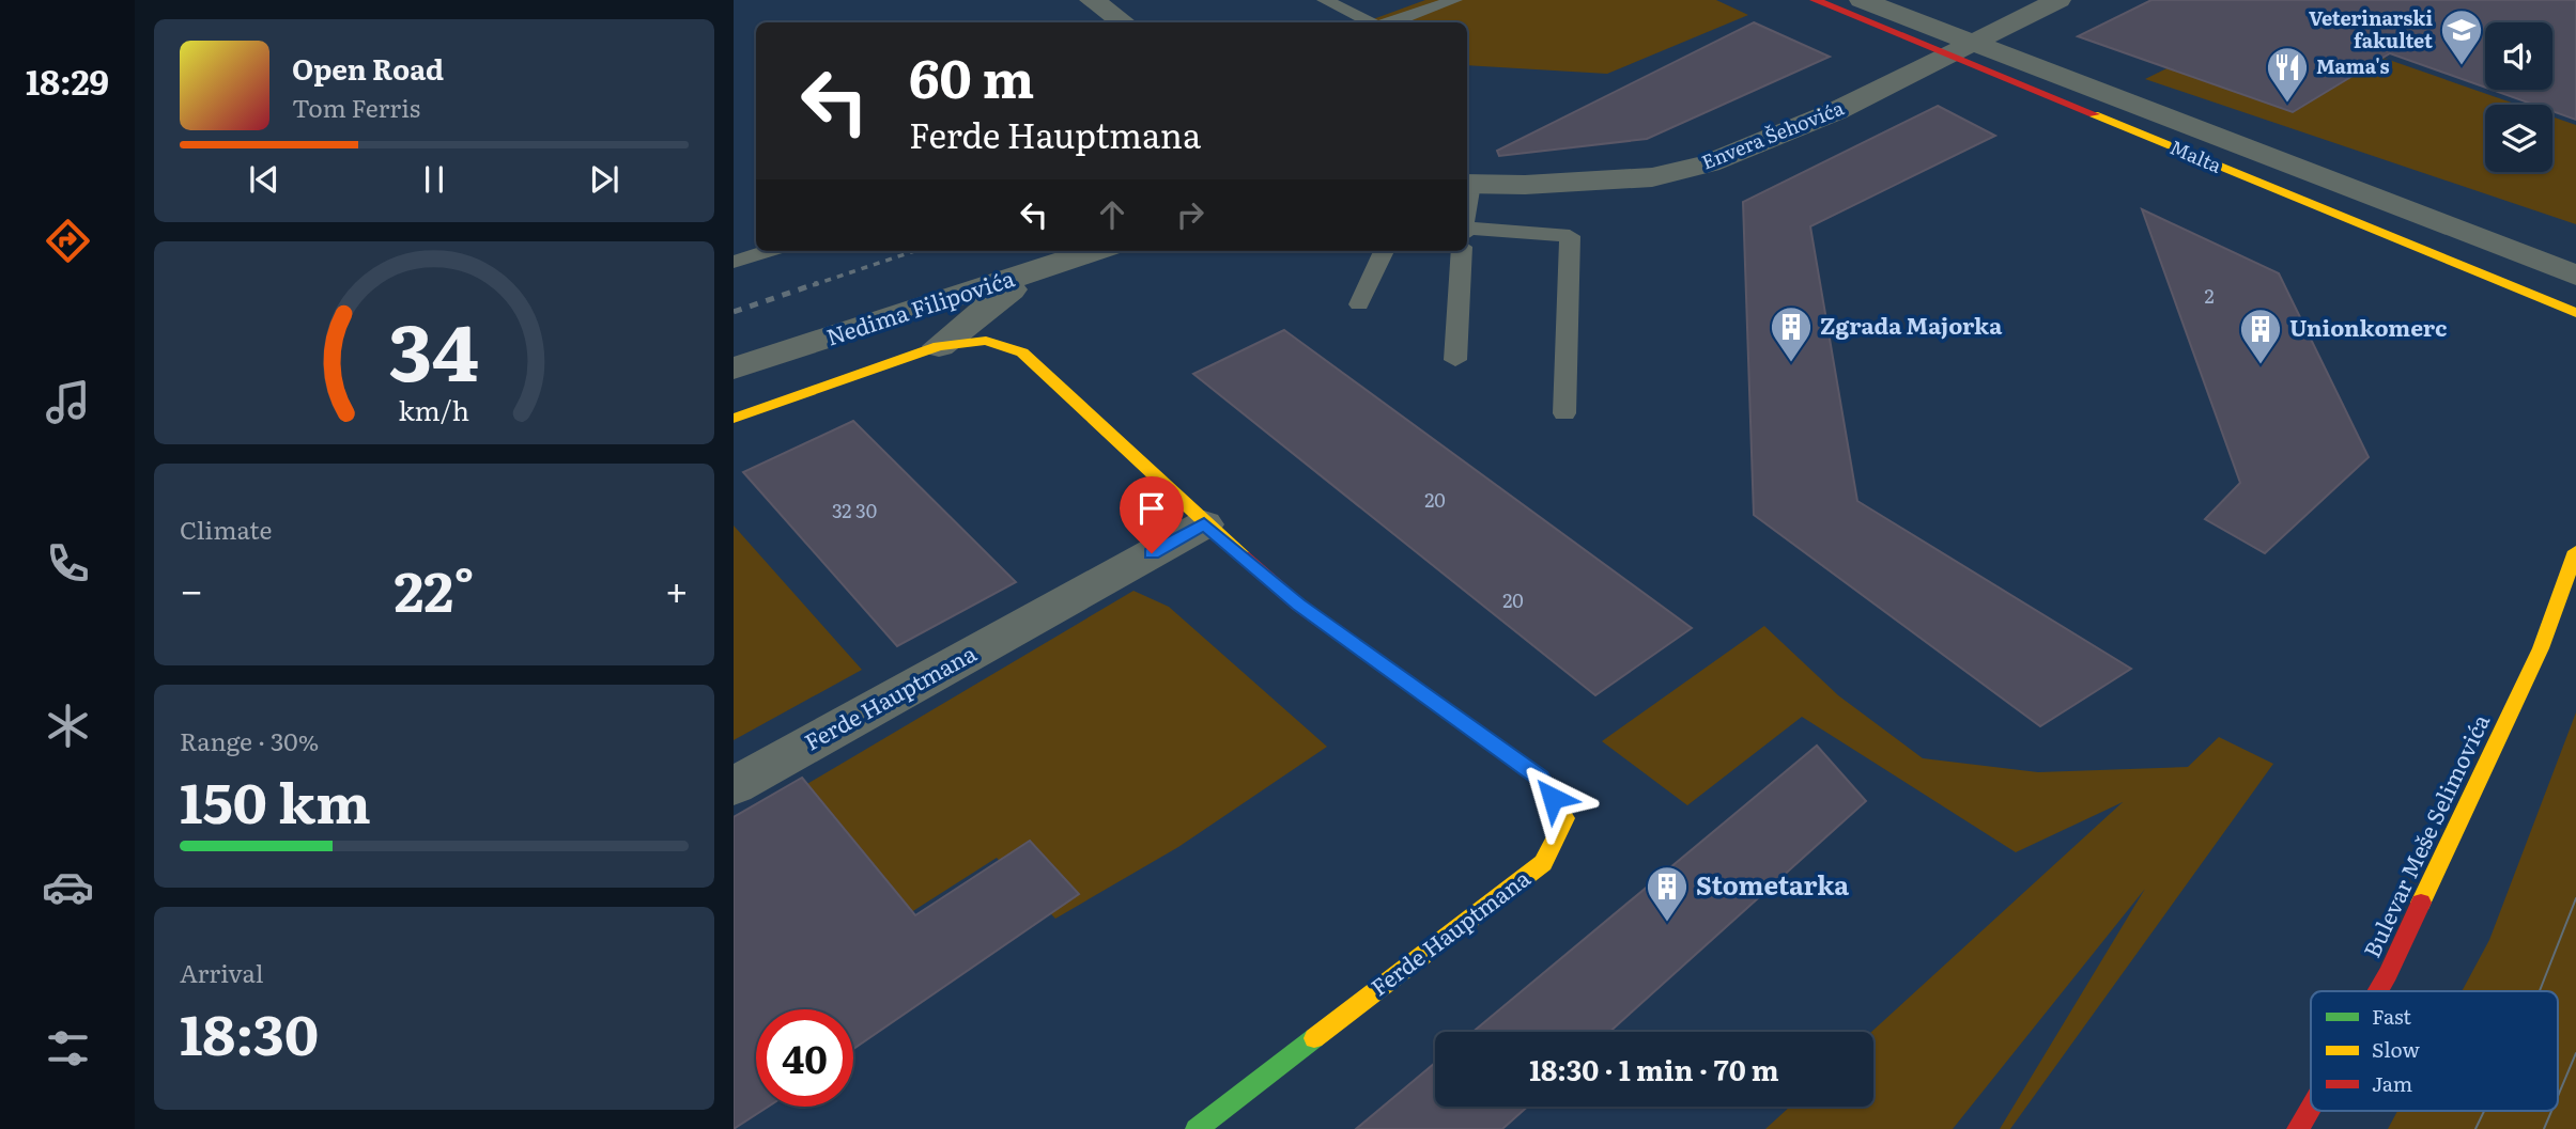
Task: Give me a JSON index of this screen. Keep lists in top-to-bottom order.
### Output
{
  "streets": {
    "street": [
      "Envera Šehovića",
      "Malta",
      "Nedima Filipovića",
      "Ferde Hauptmana",
      "Bulevar Meše Selimovića"
    ]
  },
  "crossings": [
    ["Envera Šehovića", "Malta"],
    ["Nedima Filipovića", "Ferde Hauptmana"]
  ],
  "places": {
    "school or university": ["Veterinarski fakultet"],
    "restaurant": ["Mama's"],
    "building": ["Zgrada Majorka", "Unionkomerc", "Stometarka"]
  },
  "house_numbers": [
    "2",
    "20",
    "32 30",
    "20"
  ],
  "legend": ["Fast", "Slow", "Jam"],
  "page": {
    "tabs": "18:29",
    "turn": ["60 m", "Ferde Hauptmana"],
    "song": ["Open Road", "Tom Ferris"],
    "tile": [
      "Climate",
      ["Range · 30%", "150 km"],
      ["Arrival", "18:30"]
    ],
    "heat": ["−", "22°", "+"],
    "limit": "40",
    "trip": "18:30 · 1 min · 70 m",
    "gauge": ["34", "km/h"]
  }
}
